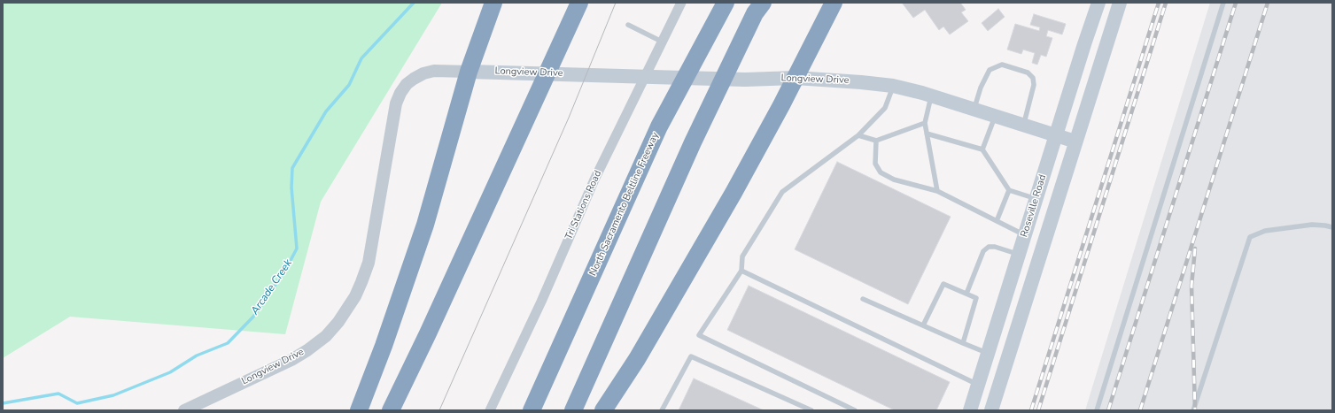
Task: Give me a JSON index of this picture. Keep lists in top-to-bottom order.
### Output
{
  "streets": {
    "highway": ["North Sacramento Beltline Freeway"],
    "main road": ["Longview Drive", "Roseville Road"],
    "street": ["Tri Stations Road"]
  },
  "crossings": [
    ["Longview Drive", "Roseville Road"]
  ],
  "water": ["Arcade Creek"]
}
